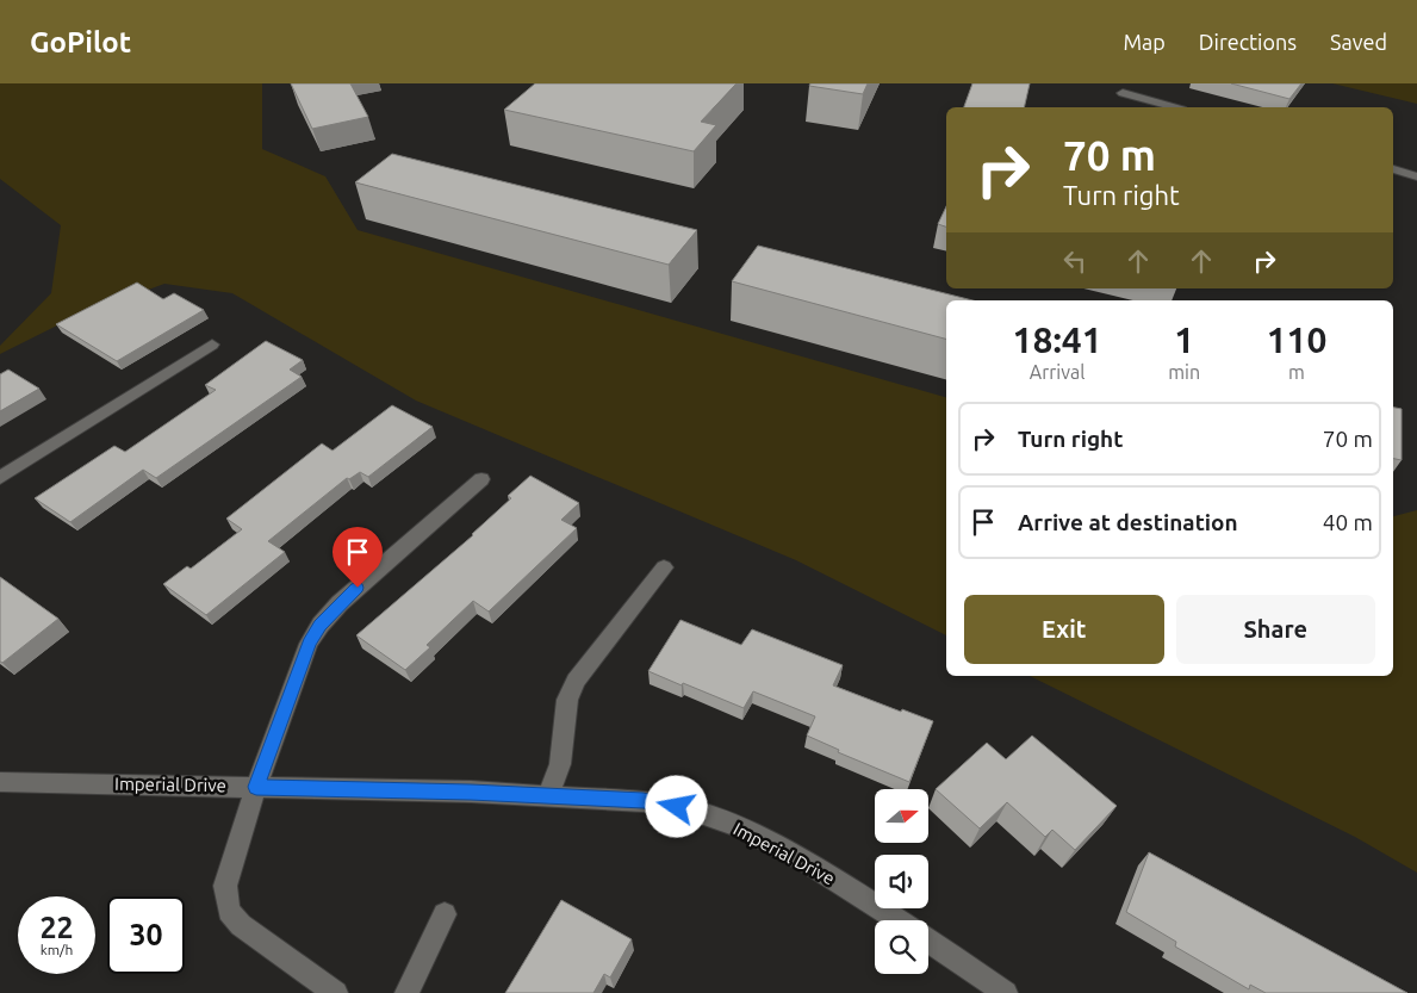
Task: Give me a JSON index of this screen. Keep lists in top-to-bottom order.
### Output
{
  "streets": {
    "street": ["Imperial Drive"]
  },
  "north": "right",
  "page": {
    "header": "GoPilot",
    "nav": ["Map", "Directions", "Saved"],
    "turn": ["70 m", "Turn right"],
    "eta": [
      "18:41",
      "Arrival",
      "1",
      "min",
      "110",
      "m"
    ],
    "list": [
      {
        "name": "Turn right",
        "value": "70 m"
      },
      {
        "name": "Arrive at destination",
        "value": "40 m"
      }
    ],
    "buttons": ["Exit", "Share"],
    "speed": "22 km/h",
    "limit": "30"
  }
}
